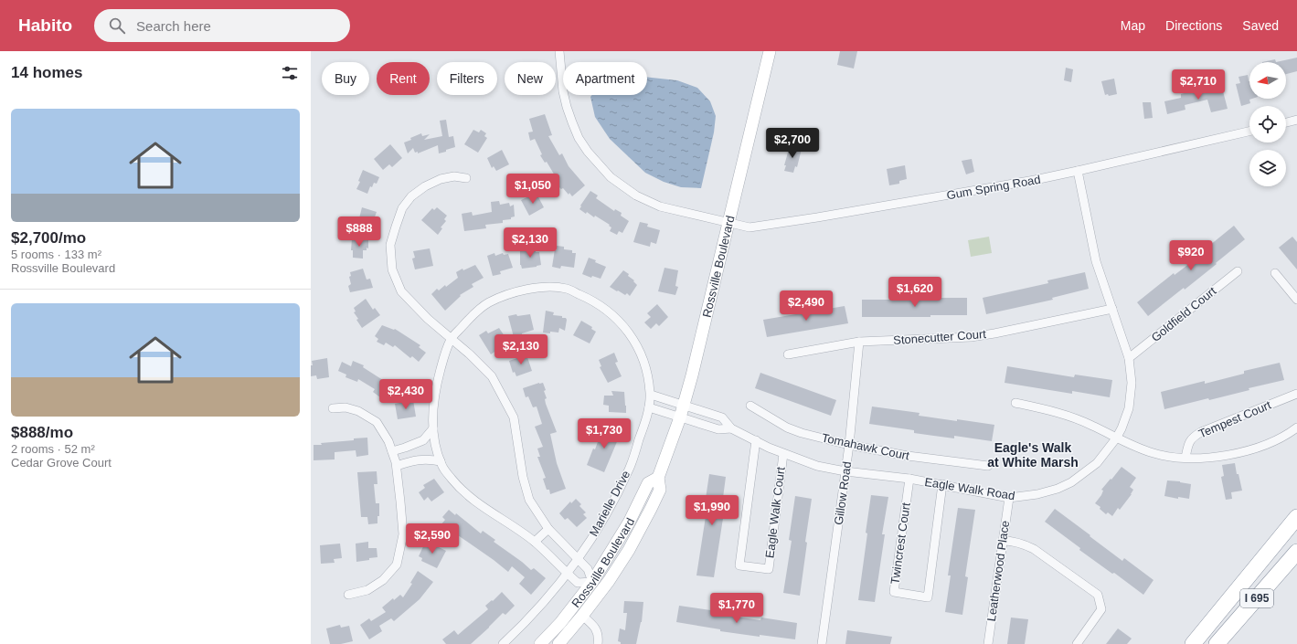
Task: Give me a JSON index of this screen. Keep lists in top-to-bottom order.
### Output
{
  "streets": {
    "highway": ["I 695"],
    "main road": ["Rossville Boulevard"],
    "street": [
      "Gum Spring Road",
      "Goldfield Court",
      "Stonecutter Court",
      "Tempest Court",
      "Tomahawk Court",
      "Eagle Walk Road",
      "Gillow Road",
      "Marielle Drive",
      "Eagle Walk Court",
      "Twincrest Court",
      "Leatherwood Place"
    ]
  },
  "crossings": [
    ["Gum Spring Road", "Rossville Boulevard"],
    ["Gum Spring Road", "Eagle Walk Road"],
    ["Rossville Boulevard", "Eagle Walk Road"],
    ["Goldfield Court", "Eagle Walk Road"],
    ["Stonecutter Court", "Eagle Walk Road"],
    ["Stonecutter Court", "Gillow Road"],
    ["Tomahawk Court", "Gillow Road"],
    ["Eagle Walk Road", "Gillow Road"],
    ["Eagle Walk Road", "Eagle Walk Court"],
    ["Eagle Walk Road", "Twincrest Court"],
    ["Eagle Walk Road", "Leatherwood Place"]
  ],
  "districts": ["Eagle's Walk at White Marsh"],
  "north": "left",
  "page": {
    "header": "Habito",
    "search": "Search here",
    "nav": ["Map", "Directions", "Saved"],
    "heading": "14 homes",
    "chip": [
      "Buy",
      "Rent",
      "Filters",
      "New",
      "Apartment"
    ],
    "price": [
      "$2,710",
      "$2,700",
      "$1,050",
      "$888",
      "$2,130",
      "$920",
      "$1,620",
      "$2,490",
      "$2,130",
      "$2,430",
      "$1,730",
      "$1,990",
      "$2,590",
      "$1,770"
    ],
    "list": [
      {
        "name": "$2,700/mo",
        "note": "5 rooms · 133 m² · Rossville Boulevard"
      },
      {
        "name": "$888/mo",
        "note": "2 rooms · 52 m² · Cedar Grove Court"
      }
    ]
  }
}
